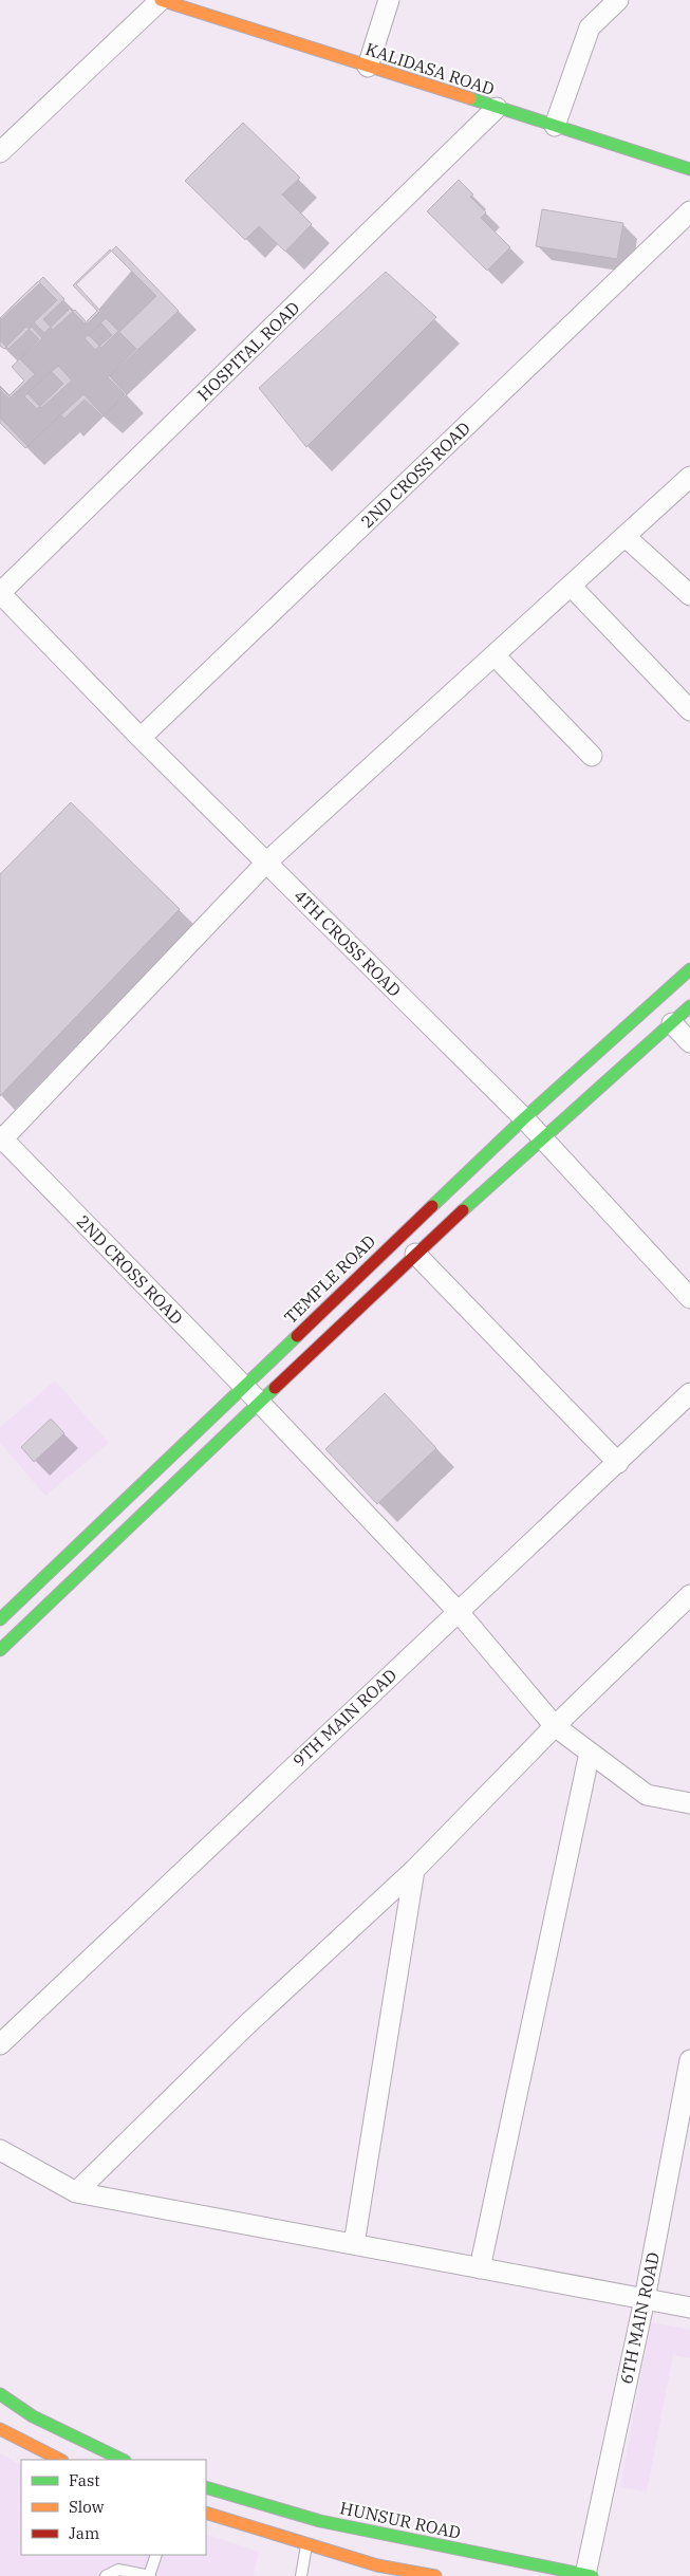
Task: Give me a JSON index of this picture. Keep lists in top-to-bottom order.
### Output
{
  "streets": {
    "street": [
      "KALIDASA ROAD",
      "HOSPITAL ROAD",
      "2ND CROSS ROAD",
      "4TH CROSS ROAD",
      "TEMPLE ROAD",
      "9TH MAIN ROAD",
      "6TH MAIN ROAD",
      "HUNSUR ROAD"
    ]
  },
  "crossings": [
    ["KALIDASA ROAD", "HOSPITAL ROAD"],
    ["HOSPITAL ROAD", "4TH CROSS ROAD"],
    ["2ND CROSS ROAD", "4TH CROSS ROAD"],
    ["2ND CROSS ROAD", "TEMPLE ROAD"],
    ["2ND CROSS ROAD", "9TH MAIN ROAD"],
    ["4TH CROSS ROAD", "TEMPLE ROAD"],
    ["6TH MAIN ROAD", "HUNSUR ROAD"]
  ],
  "legend": ["Fast", "Slow", "Jam"]
}
